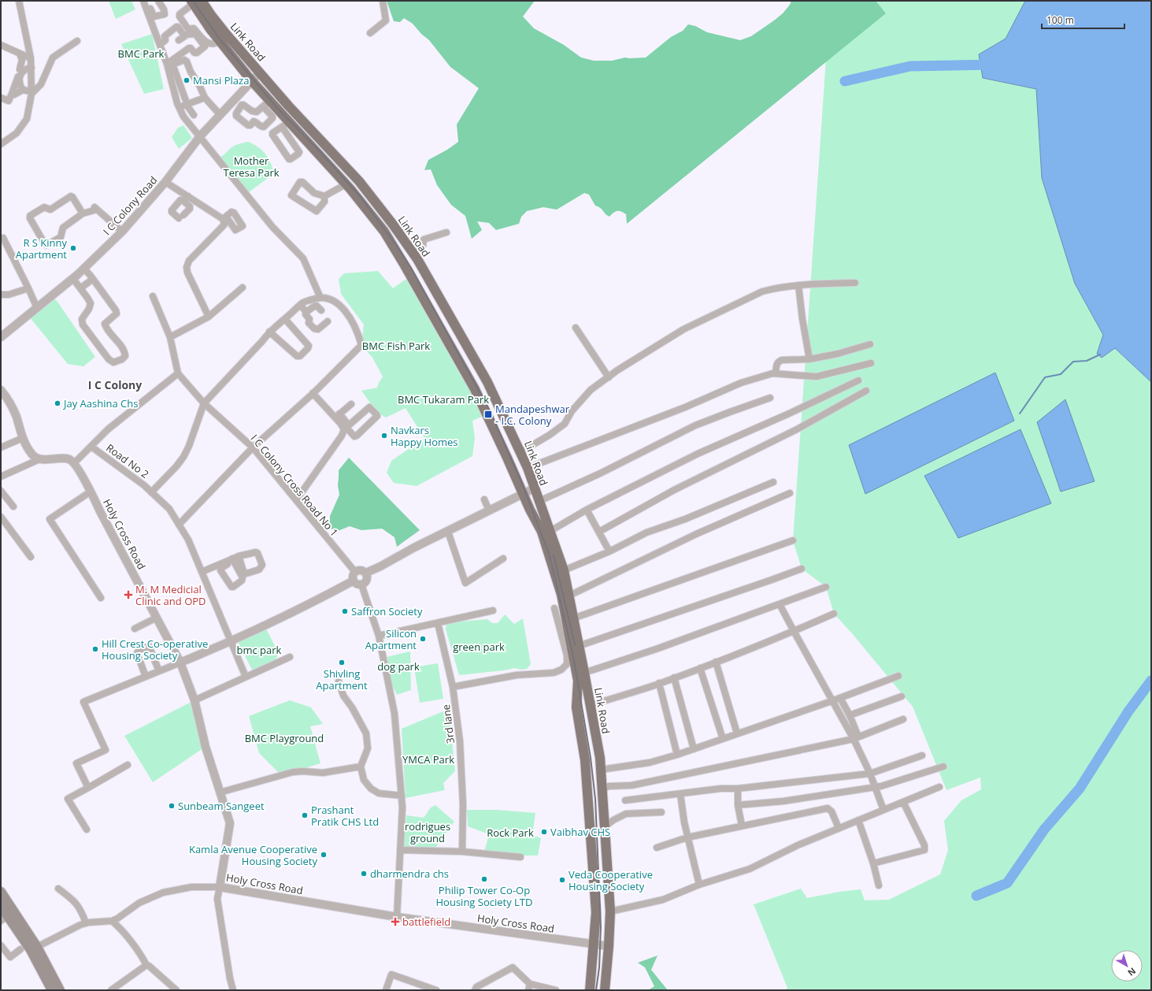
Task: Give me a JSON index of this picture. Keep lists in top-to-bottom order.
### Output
{
  "streets": {
    "main road": ["Link Road"],
    "street": [
      "I C Colony Road",
      "Road No 2",
      "I C Colony Cross Road No 1",
      "Holy Cross Road",
      "3rd lane"
    ]
  },
  "crossings": [
    ["Link Road", "I C Colony Road"],
    ["Link Road", "Holy Cross Road"]
  ],
  "districts": ["I C Colony"],
  "parks": [
    "BMC Park",
    "Mother Teresa Park",
    "BMC Fish Park",
    "BMC Tukaram Park",
    "green park",
    "bmc park",
    "dog park",
    "BMC Playground",
    "YMCA Park",
    "rodrigues ground",
    "Rock Park"
  ],
  "places": {
    "other": [
      "Mansi Plaza",
      "R S Kinny Apartment",
      "Jay Aashina Chs",
      "Navkars Happy Homes",
      "Saffron Society",
      "Silicon Apartment",
      "Hill Crest Co-operative Housing Society",
      "Shivling Apartment",
      "Sunbeam Sangeet",
      "Prashant Pratik CHS Ltd",
      "Vaibhav CHS",
      "Kamla Avenue Cooperative Housing Society",
      "dharmendra chs",
      "Philip Tower Co-Op Housing Society LTD",
      "Veda Cooperative Housing Society"
    ],
    "transit": ["Mandapeshwar - I.C. Colony"],
    "health": ["M. M Medicial Clinic and OPD", "battlefield"]
  },
  "scale_bar": "100 m",
  "north": "bottom right"
}
